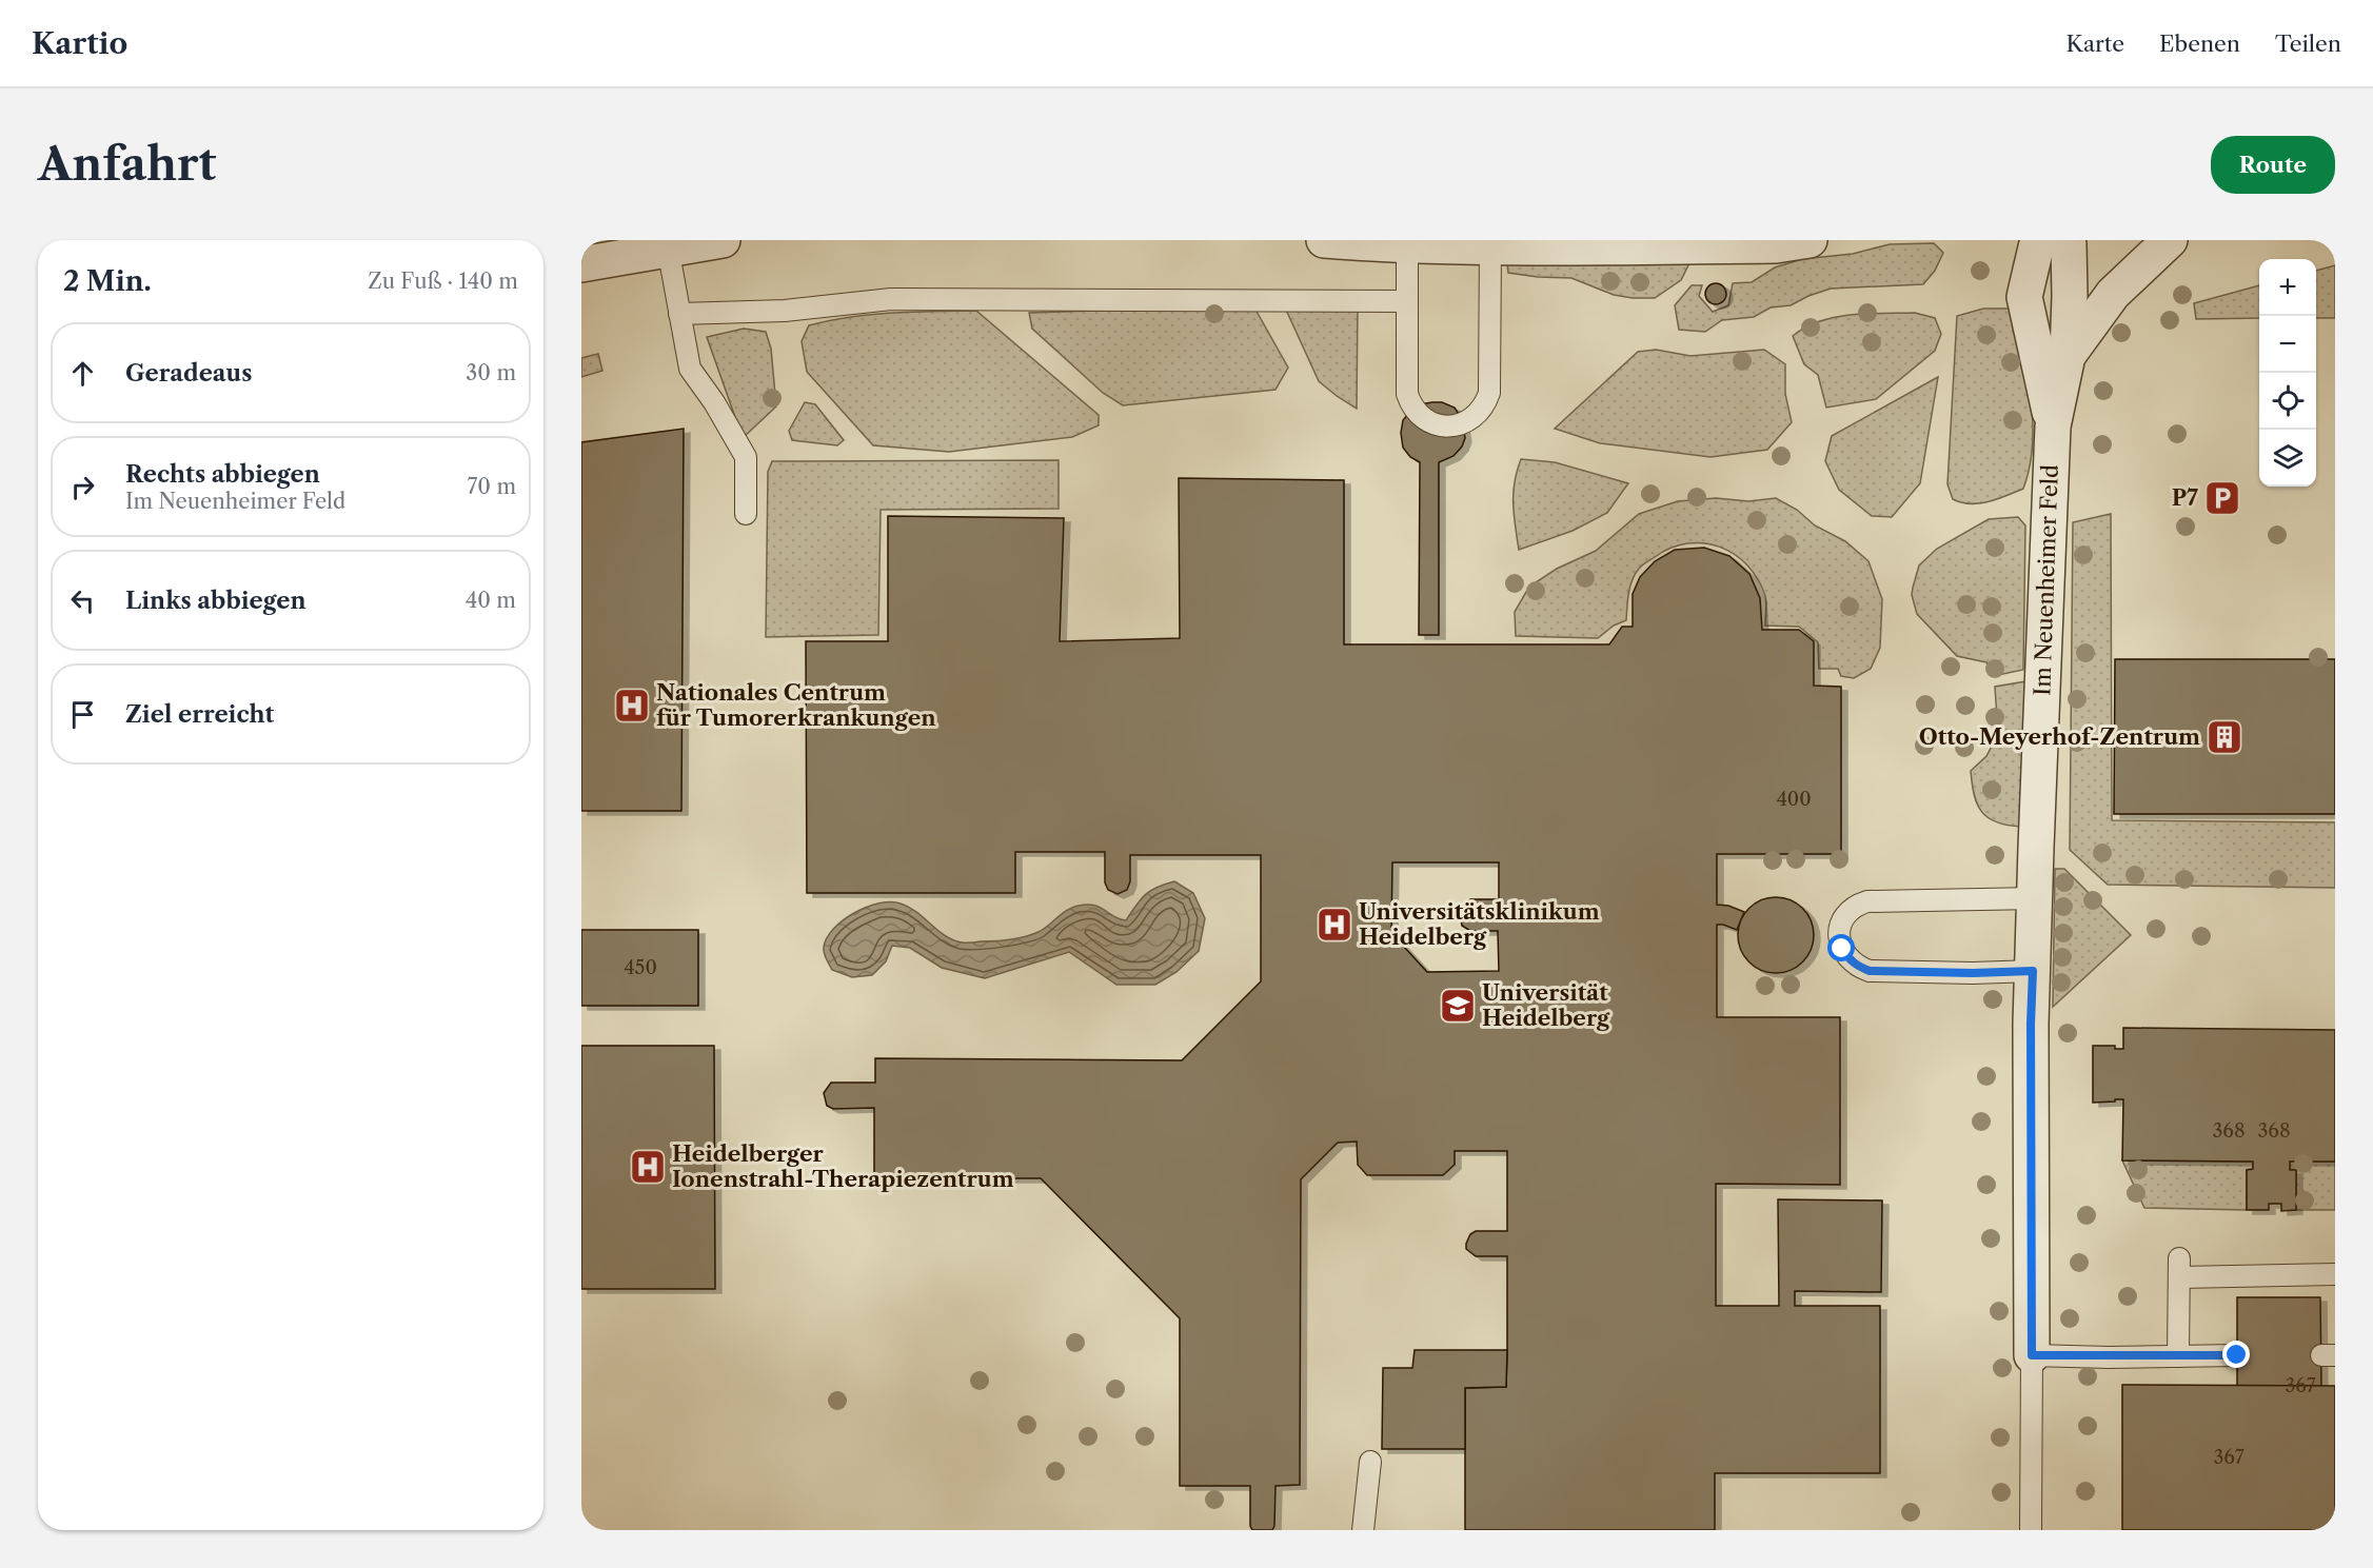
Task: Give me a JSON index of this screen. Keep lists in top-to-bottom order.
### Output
{
  "streets": {
    "street": ["Im Neuenheimer Feld"]
  },
  "places": {
    "parking": ["P7"],
    "hospital": ["Nationales Centrum für Tumorerkrankungen", "Universitätsklinikum Heidelberg", "Heidelberger Ionenstrahl-Therapiezentrum"],
    "building": ["Otto-Meyerhof-Zentrum"],
    "school or university": ["Universität Heidelberg"]
  },
  "house_numbers": [
    "400",
    "450",
    "368",
    "368",
    "367",
    "367"
  ],
  "page": {
    "header": "Kartio",
    "nav": ["Karte", "Ebenen", "Teilen"],
    "buttons": "Route",
    "title": "Anfahrt",
    "heading": ["2 Min.", "Zu Fuß · 140 m"],
    "map_buttons": ["+", "−"],
    "list": [
      ["Geradeaus", "30 m"],
      ["Rechts abbiegen", "Im Neuenheimer Feld", "70 m"],
      ["Links abbiegen", "40 m"],
      "Ziel erreicht"
    ]
  }
}
